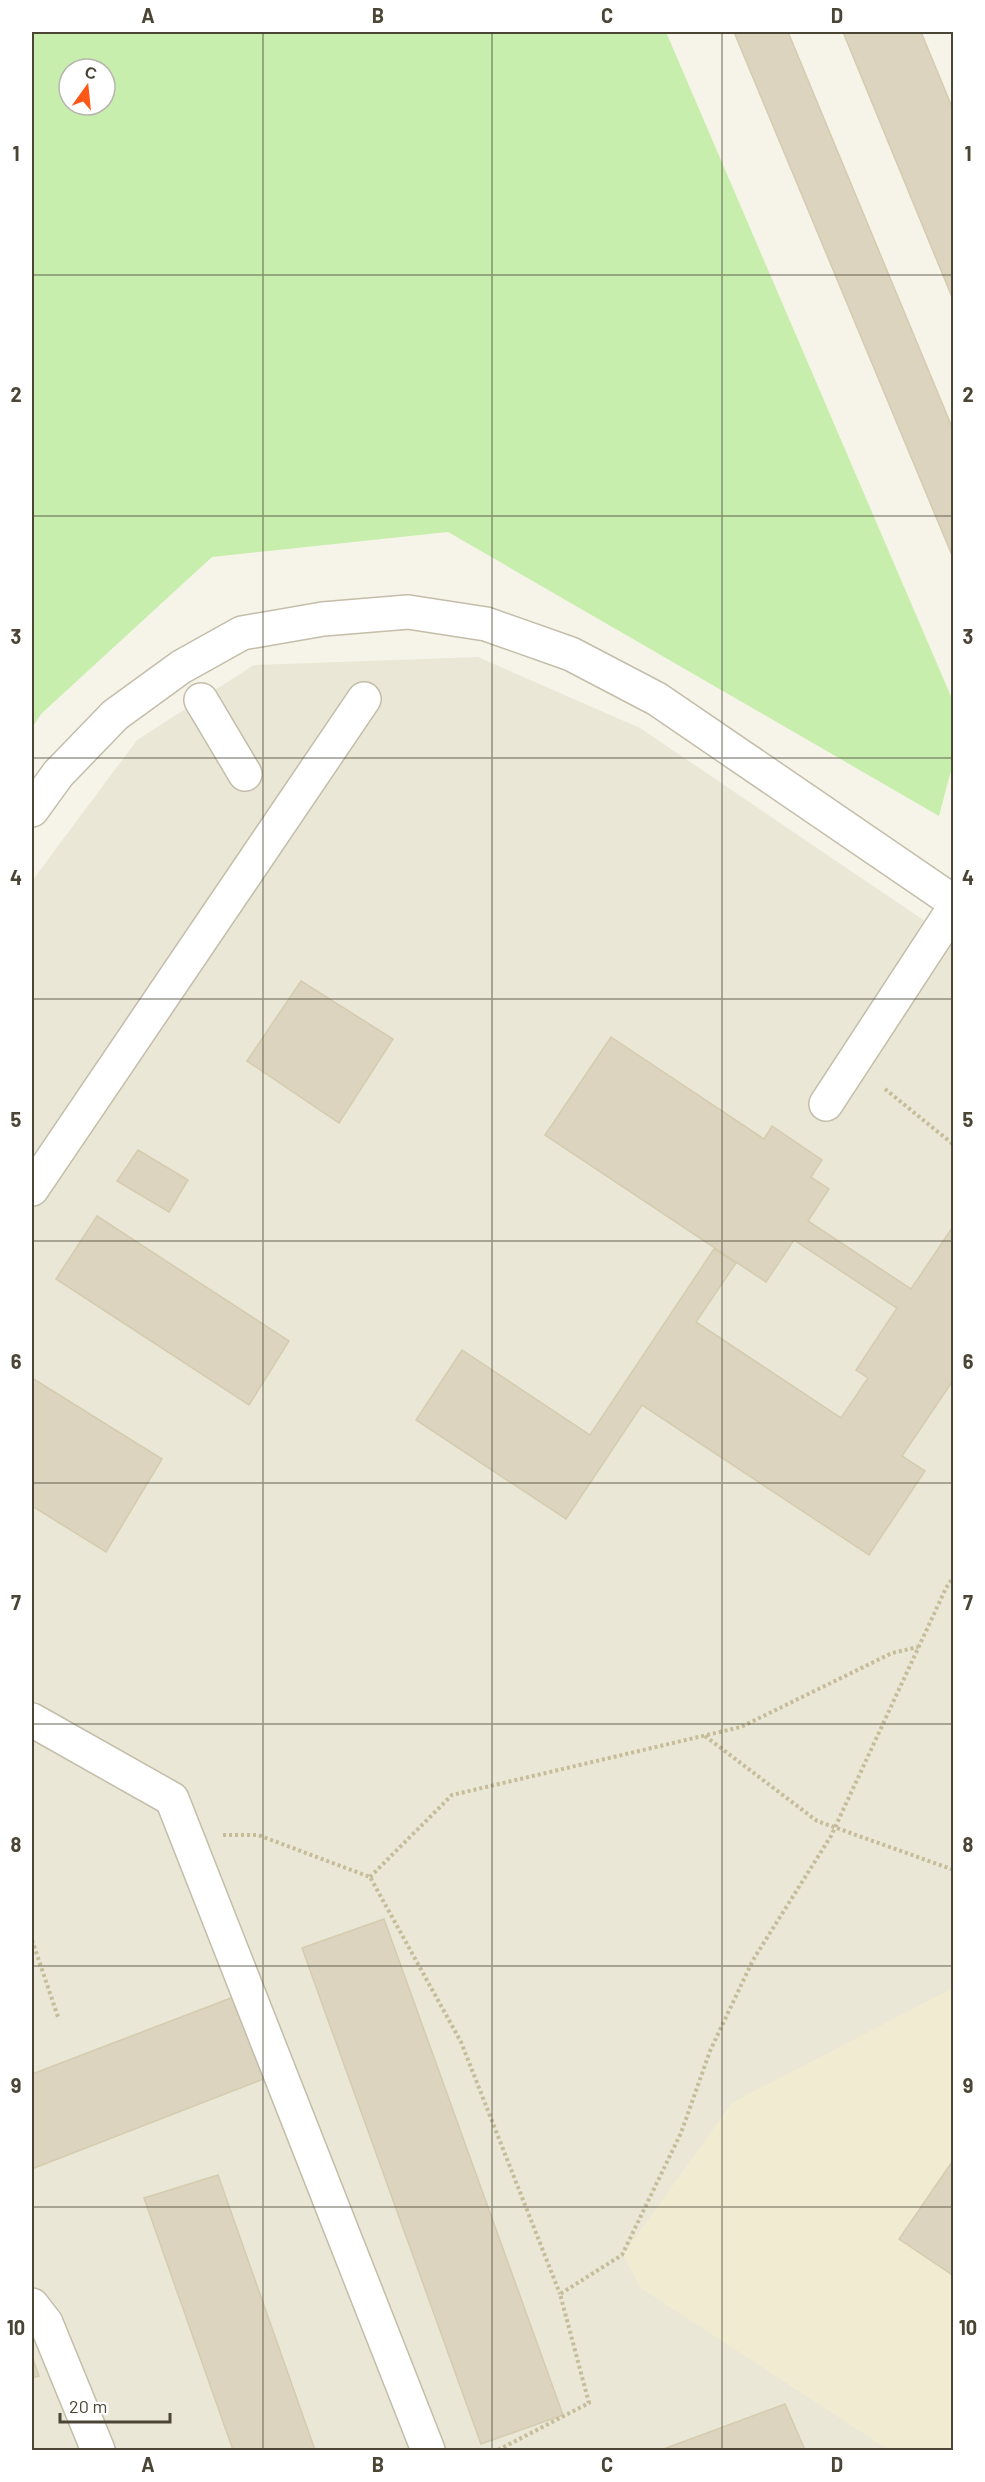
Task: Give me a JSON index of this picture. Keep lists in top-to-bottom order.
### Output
{
  "scale_bar": "20 m",
  "north": "top",
  "grid": {
    "columns": [
      "A",
      "B",
      "C",
      "D"
    ],
    "rows": [
      "1",
      "2",
      "3",
      "4",
      "5",
      "6",
      "7",
      "8",
      "9",
      "10"
    ]
  }
}
